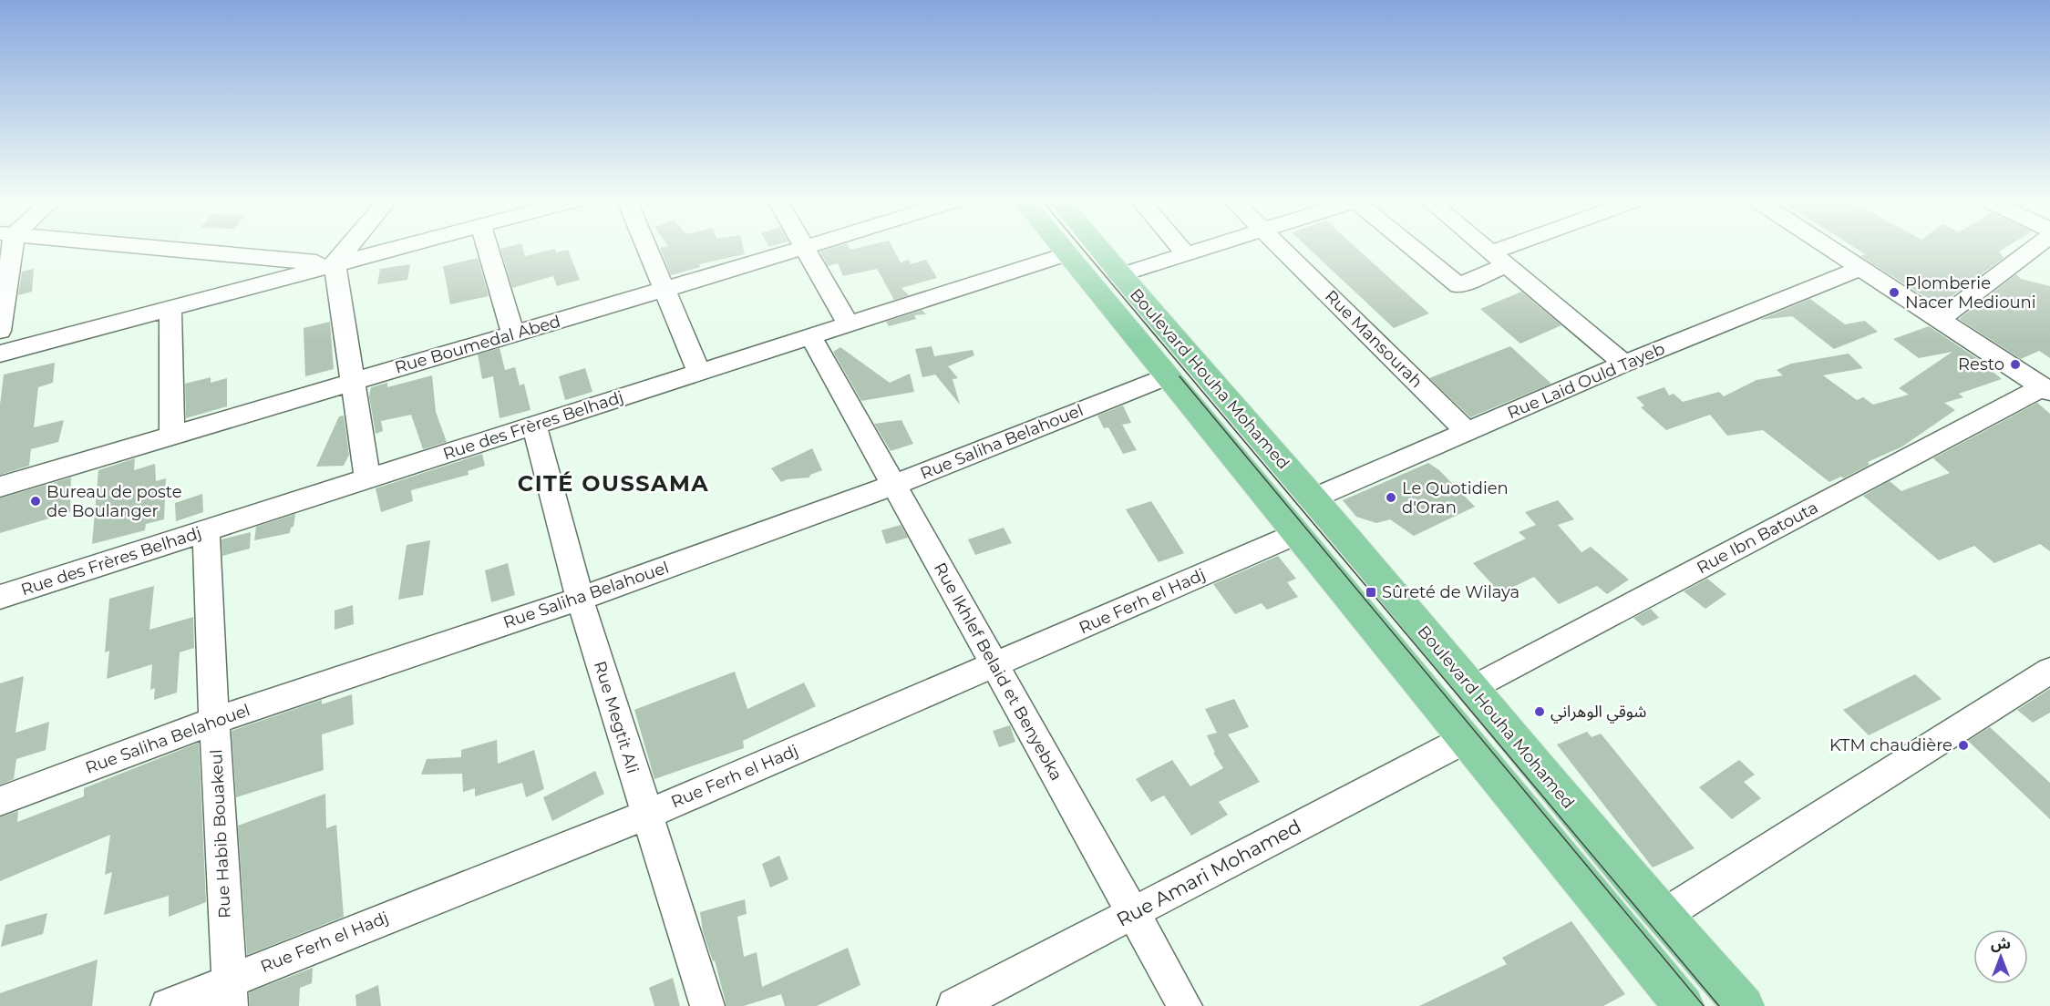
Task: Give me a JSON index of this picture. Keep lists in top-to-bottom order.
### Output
{
  "streets": {
    "main road": ["Boulevard Houha Mohamed"],
    "street": [
      "Rue Mansourah",
      "Rue Boumedal Abed",
      "Rue Laid Ould Tayeb",
      "Rue des Frères Belhadj",
      "Rue Saliha Belahouel",
      "Rue Ibn Batouta",
      "Rue Ferh el Hadj",
      "Rue Ikhlef Belaid et Benyebka",
      "Rue Megtit Ali",
      "Rue Habib Bouakeul",
      "Rue Amari Mohamed"
    ]
  },
  "crossings": [
    ["Rue Mansourah", "Rue Laid Ould Tayeb"],
    ["Boulevard Houha Mohamed", "Rue Laid Ould Tayeb"],
    ["Boulevard Houha Mohamed", "Rue des Frères Belhadj"],
    ["Boulevard Houha Mohamed", "Rue Saliha Belahouel"],
    ["Boulevard Houha Mohamed", "Rue Ibn Batouta"],
    ["Boulevard Houha Mohamed", "Rue Ferh el Hadj"],
    ["Boulevard Houha Mohamed", "Rue Amari Mohamed"],
    ["Rue des Frères Belhadj", "Rue Ikhlef Belaid et Benyebka"],
    ["Rue des Frères Belhadj", "Rue Megtit Ali"],
    ["Rue des Frères Belhadj", "Rue Habib Bouakeul"],
    ["Rue Saliha Belahouel", "Rue Ikhlef Belaid et Benyebka"],
    ["Rue Saliha Belahouel", "Rue Megtit Ali"],
    ["Rue Saliha Belahouel", "Rue Habib Bouakeul"],
    ["Rue Ferh el Hadj", "Rue Ikhlef Belaid et Benyebka"],
    ["Rue Ferh el Hadj", "Rue Megtit Ali"],
    ["Rue Ferh el Hadj", "Rue Habib Bouakeul"],
    ["Rue Ikhlef Belaid et Benyebka", "Rue Amari Mohamed"]
  ],
  "districts": ["CITÉ OUSSAMA"],
  "places": {
    "other": [
      "Plomberie Nacer Mediouni",
      "Resto",
      "Le Quotidien d'Oran",
      "Bureau de poste de Boulanger",
      "شوقي الوهراني",
      "KTM chaudière"
    ],
    "transit": ["Sûreté de Wilaya"]
  },
  "north": "top"
}
